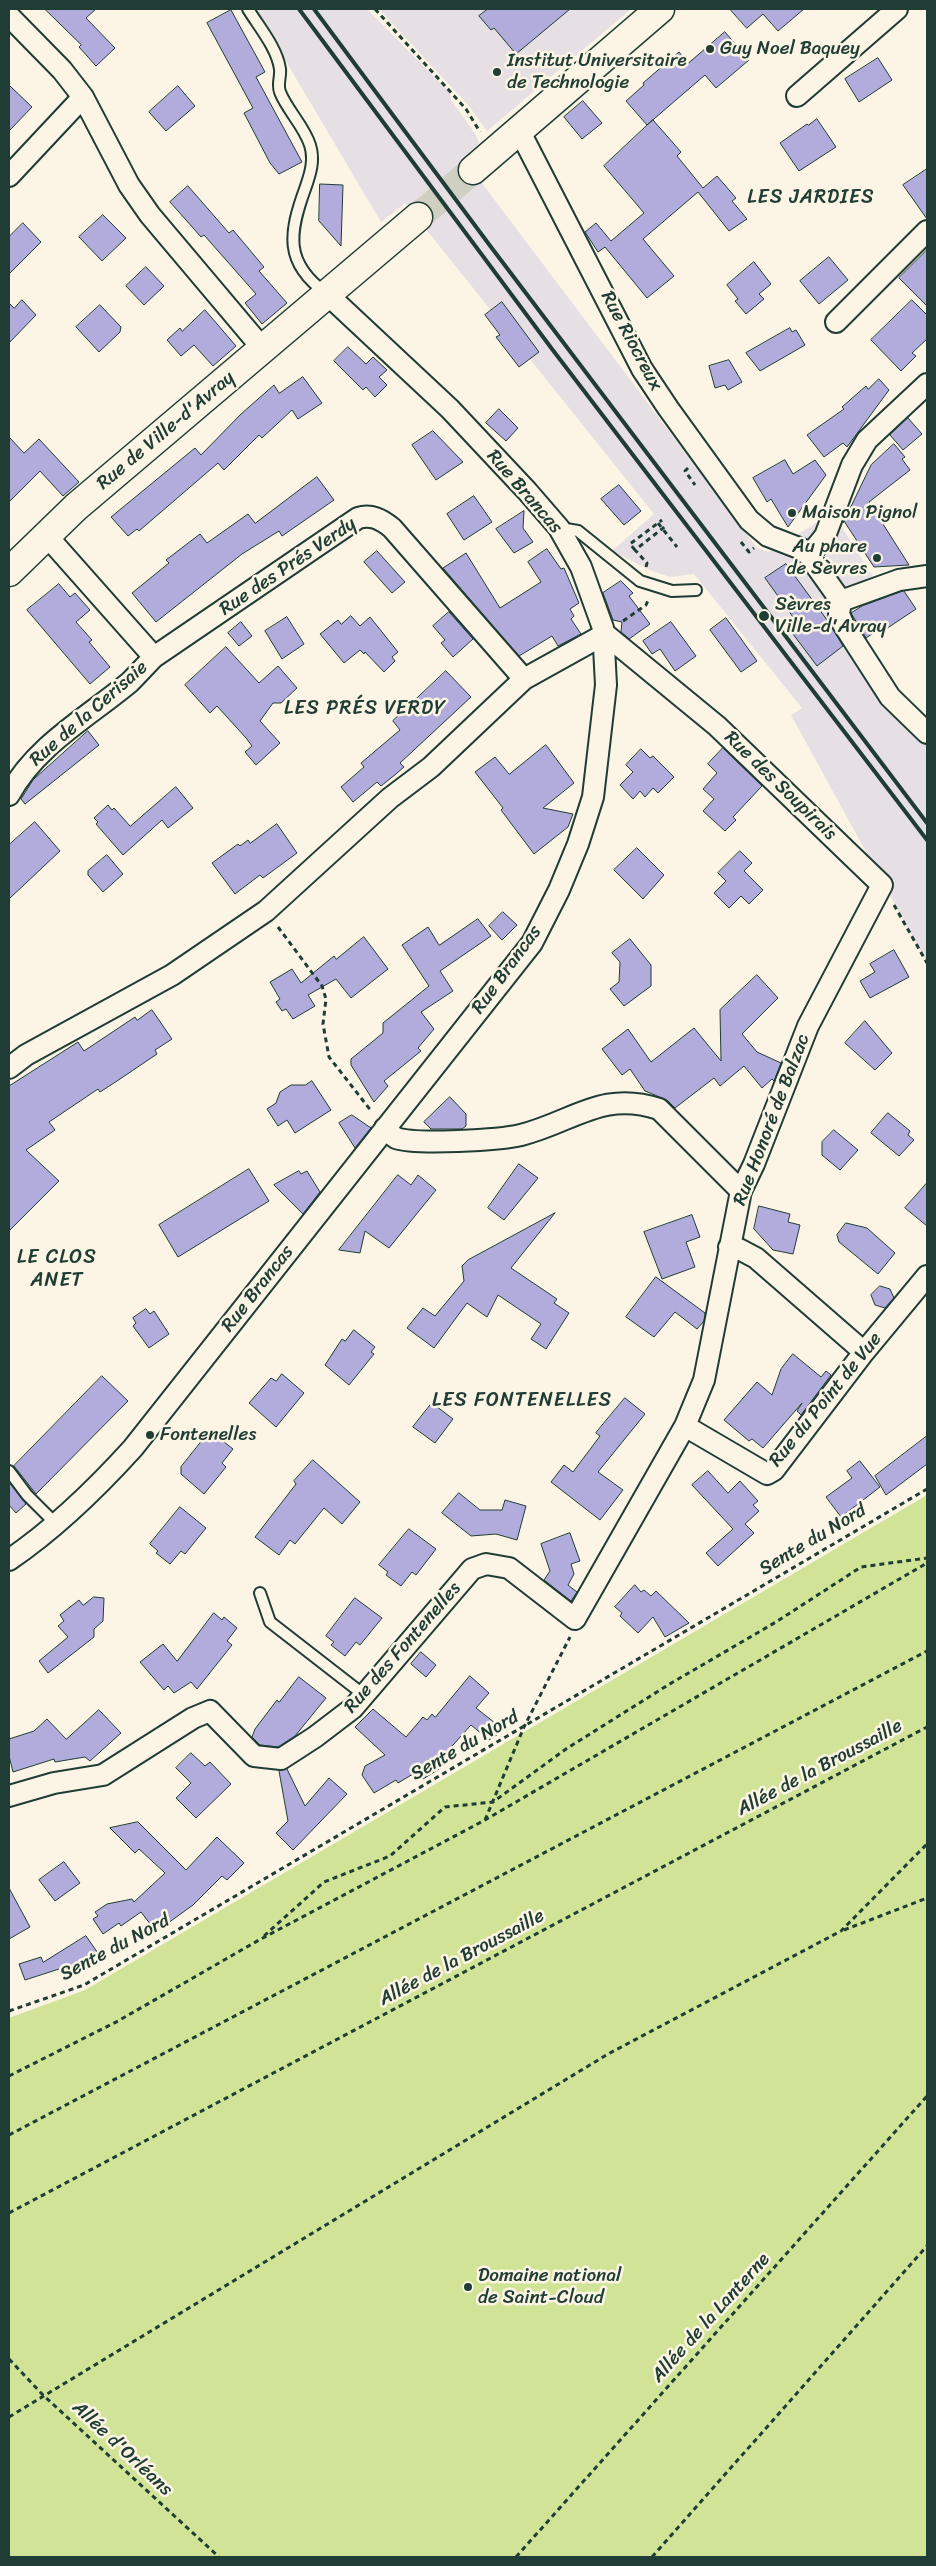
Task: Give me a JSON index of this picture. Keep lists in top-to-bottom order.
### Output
{
  "streets": {
    "main road": ["Rue de Ville-d'Avray"],
    "street": [
      "Rue Riocreux",
      "Rue Brancas",
      "Rue des Prés Verdy",
      "Rue de la Cerisaie",
      "Rue des Soupirais",
      "Rue Honoré de Balzac",
      "Rue du Point de Vue",
      "Rue des Fontenelles"
    ],
    "path": [
      "Sente du Nord",
      "Allée de la Broussaille",
      "Allée de la Lanterne",
      "Allée d'Orléans"
    ]
  },
  "crossings": [
    ["Rue de Ville-d'Avray", "Rue Brancas"],
    ["Rue Brancas", "Rue des Soupirais"],
    ["Rue des Prés Verdy", "Rue de la Cerisaie"],
    ["Rue des Soupirais", "Rue Honoré de Balzac"],
    ["Rue Honoré de Balzac", "Rue du Point de Vue"]
  ],
  "districts": [
    "LES JARDIES",
    "LES PRÉS VERDY",
    "LE CLOS ANET",
    "LES FONTENELLES"
  ],
  "places": [
    "Guy Noel Baquey",
    "Institut Universitaire de Technologie",
    "Maison Pignol",
    "Au phare de Sèvres",
    "Sèvres Ville-d'Avray",
    "Fontenelles",
    "Domaine national de Saint-Cloud"
  ]
}
